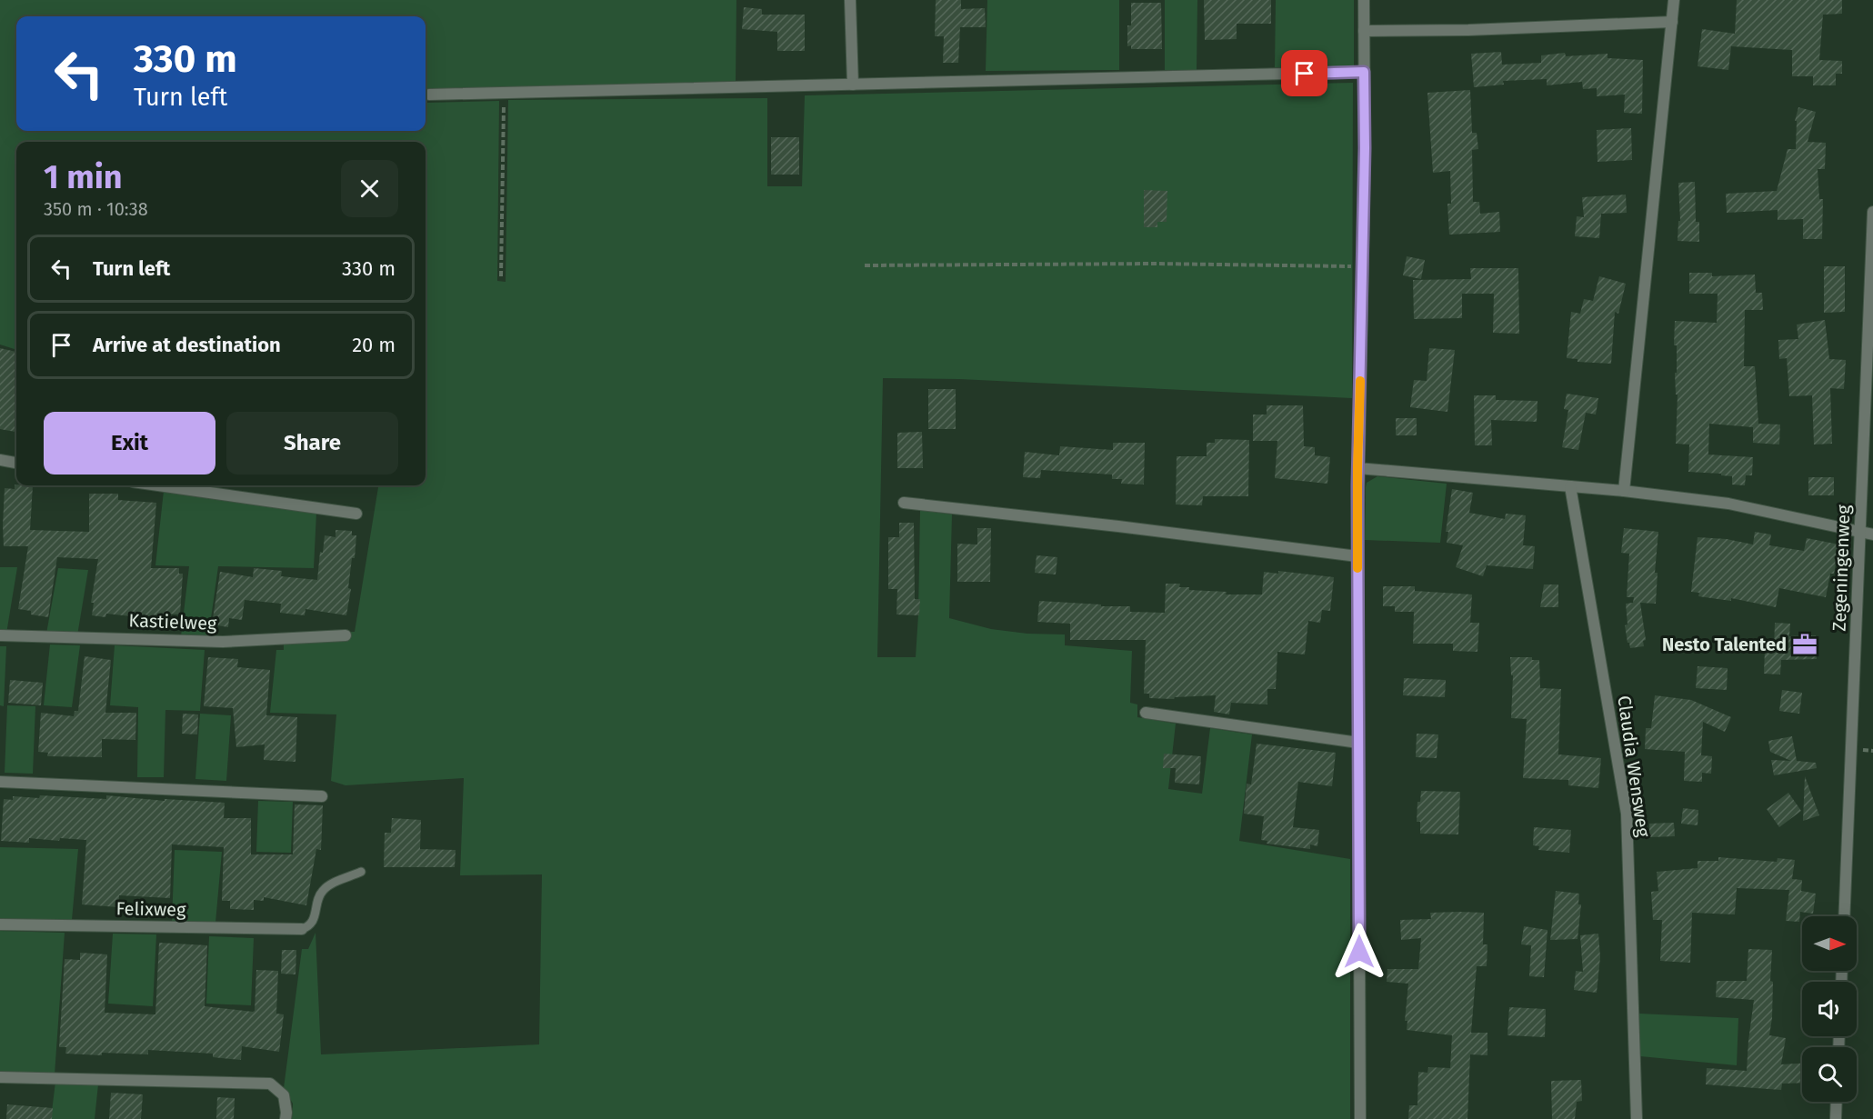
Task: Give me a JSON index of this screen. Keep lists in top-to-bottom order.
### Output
{
  "streets": {
    "street": [
      "Zegeningenweg",
      "Kastielweg",
      "Claudia Wensweg",
      "Felixweg"
    ]
  },
  "places": {
    "office": ["Nesto Talented"]
  },
  "north": "right",
  "page": {
    "turn": ["330 m", "Turn left"],
    "heading": ["1 min", "350 m · 10:38"],
    "list": [
      {
        "name": "Turn left",
        "value": "330 m"
      },
      {
        "name": "Arrive at destination",
        "value": "20 m"
      }
    ],
    "buttons": ["Exit", "Share"]
  }
}
